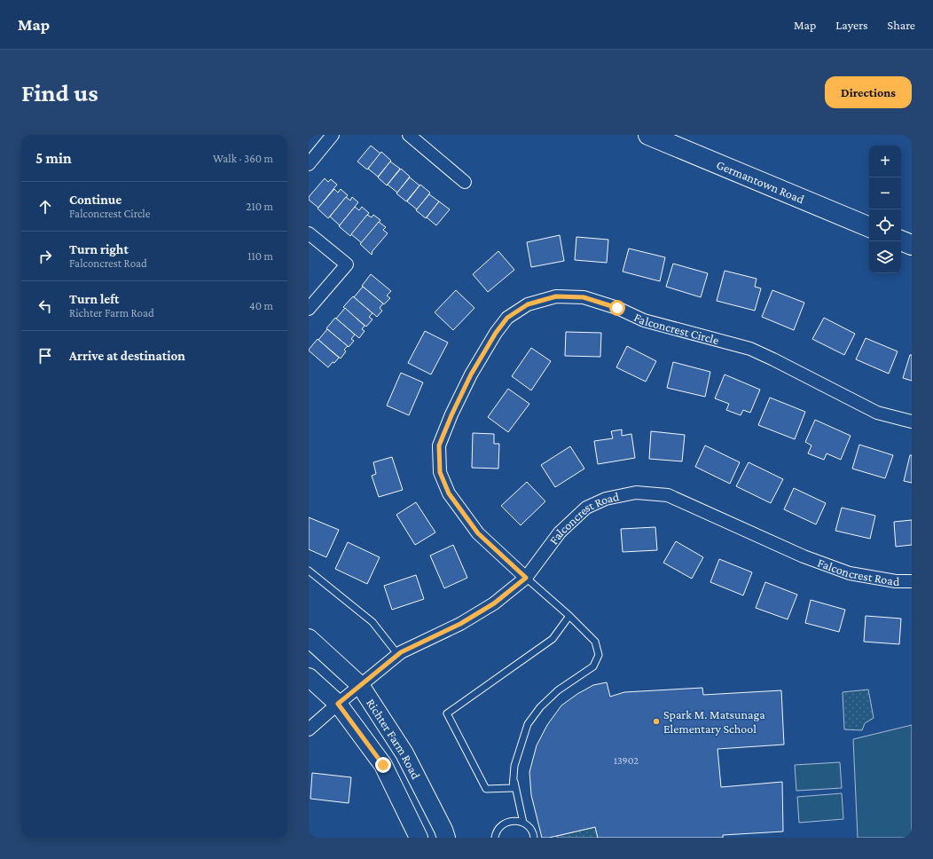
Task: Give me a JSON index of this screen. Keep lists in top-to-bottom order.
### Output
{
  "streets": {
    "main road": ["Germantown Road", "Richter Farm Road"],
    "street": ["Falconcrest Circle", "Falconcrest Road"]
  },
  "crossings": [
    ["Falconcrest Circle", "Falconcrest Road"],
    ["Falconcrest Road", "Richter Farm Road"]
  ],
  "places": ["Spark M. Matsunaga Elementary School"],
  "house_numbers": ["13902"],
  "page": {
    "header": "Map",
    "nav": ["Map", "Layers", "Share"],
    "buttons": "Directions",
    "title": "Find us",
    "heading": ["5 min", "Walk · 360 m"],
    "map_buttons": ["+", "−"],
    "list": [
      ["Continue", "Falconcrest Circle", "210 m"],
      ["Turn right", "Falconcrest Road", "110 m"],
      ["Turn left", "Richter Farm Road", "40 m"],
      "Arrive at destination"
    ]
  }
}
